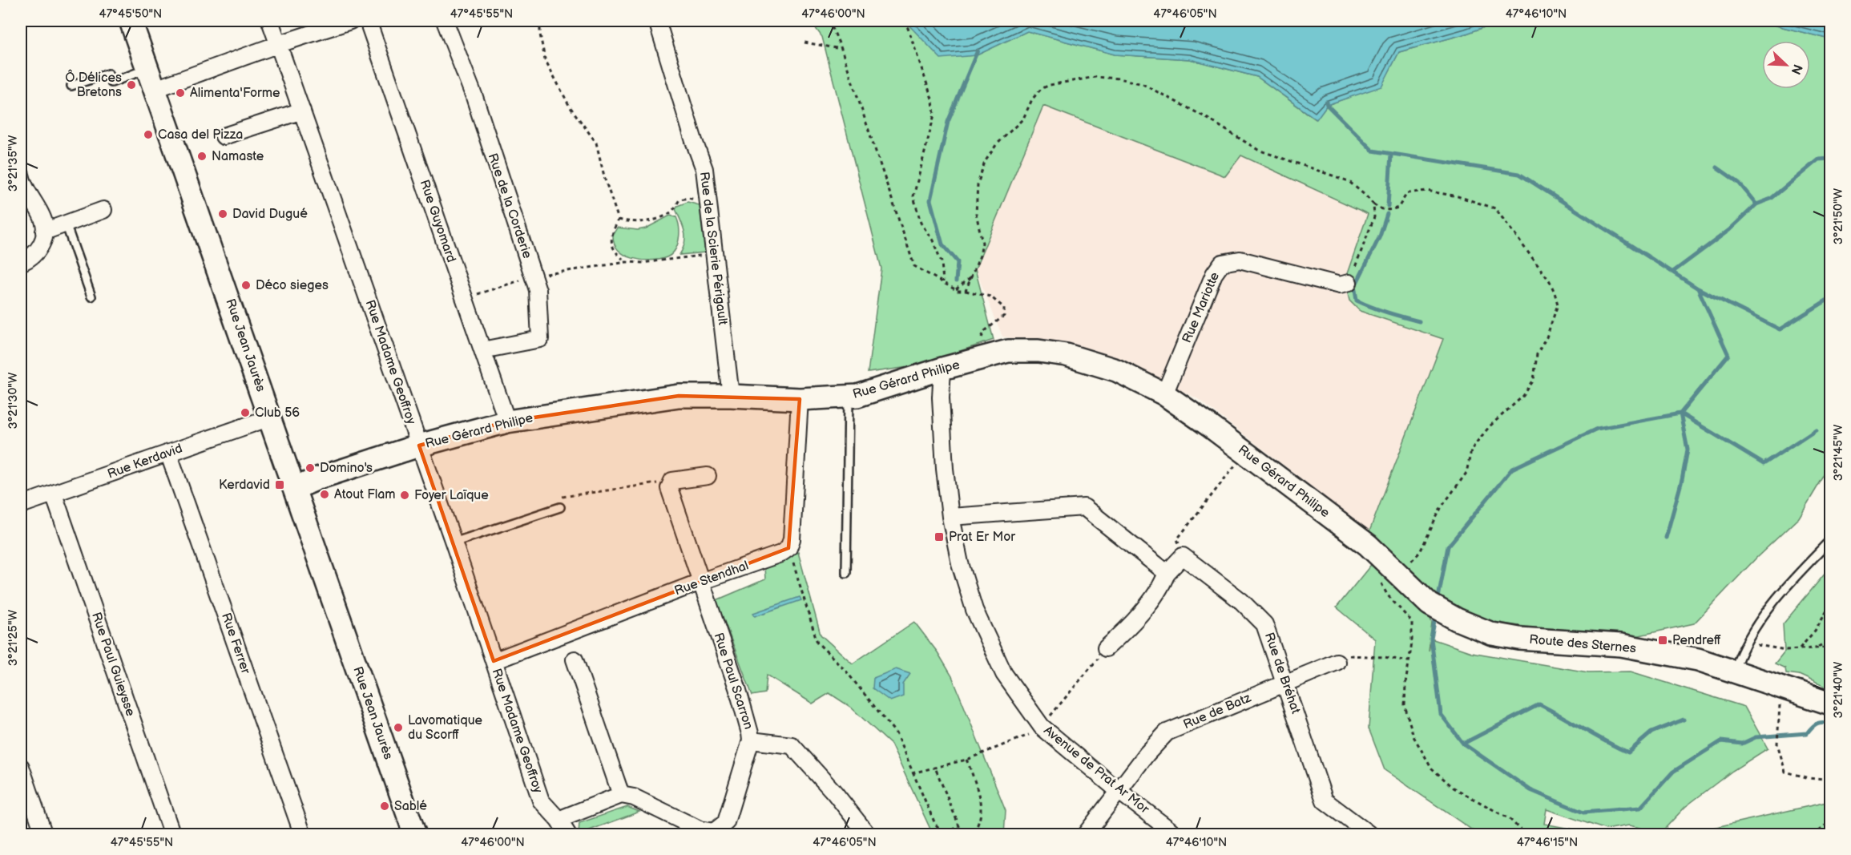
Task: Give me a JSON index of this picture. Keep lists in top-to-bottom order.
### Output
{
  "streets": {
    "street": [
      "Rue de la Corderie",
      "Rue Guyomard",
      "Rue de la Scierie Périgault",
      "Rue Mariotte",
      "Rue Jean Jaurès",
      "Rue Madame Geoffroy",
      "Rue Gérard Philipe",
      "Rue Kerdavid",
      "Rue Stendhal",
      "Rue Ferrer",
      "Route des Sternes",
      "Rue Paul Guieysse",
      "Rue de Bréhat",
      "Rue Paul Scarron",
      "Rue de Batz",
      "Avenue de Prat Ar Mor"
    ]
  },
  "crossings": [
    ["Rue de la Corderie", "Rue Guyomard"],
    ["Rue Guyomard", "Rue Gérard Philipe"],
    ["Rue de la Scierie Périgault", "Rue Gérard Philipe"],
    ["Rue Mariotte", "Rue Gérard Philipe"],
    ["Rue Jean Jaurès", "Rue Gérard Philipe"],
    ["Rue Jean Jaurès", "Rue Kerdavid"],
    ["Rue Madame Geoffroy", "Rue Gérard Philipe"],
    ["Rue Madame Geoffroy", "Rue Stendhal"],
    ["Rue Gérard Philipe", "Route des Sternes"],
    ["Rue Gérard Philipe", "Avenue de Prat Ar Mor"],
    ["Rue Kerdavid", "Rue Ferrer"],
    ["Rue Kerdavid", "Rue Paul Guieysse"],
    ["Rue Stendhal", "Rue Paul Scarron"],
    ["Rue de Bréhat", "Rue de Batz"],
    ["Rue de Batz", "Avenue de Prat Ar Mor"]
  ],
  "places": {
    "other": [
      "Ô Délices Bretons",
      "Alimenta'Forme",
      "Casa del Pizza",
      "Namaste",
      "David Dugué",
      "Déco sieges",
      "Club 56",
      "Domino's",
      "Atout Flam",
      "Foyer Laïque",
      "Lavomatique du Scorff",
      "Sablé"
    ],
    "transit": ["Kerdavid", "Prat Er Mor", "Pendreff"]
  },
  "north": "bottom right",
  "coordinates": [
    "47°45'50\"N",
    "47°45'55\"N",
    "47°46'00\"N",
    "47°46'05\"N",
    "47°46'10\"N",
    "3°21'35\"W",
    "3°21'50\"W",
    "3°21'30\"W",
    "3°21'45\"W",
    "3°21'25\"W",
    "3°21'40\"W",
    "47°46'15\"N"
  ]
}
